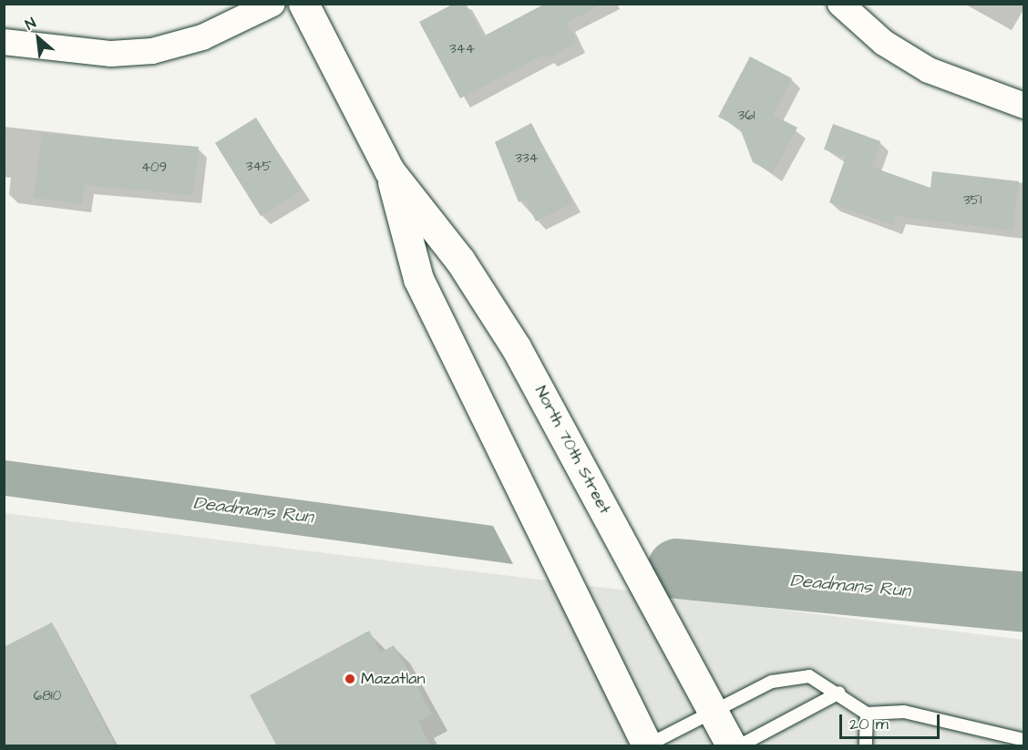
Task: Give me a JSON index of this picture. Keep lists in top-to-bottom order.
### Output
{
  "streets": {
    "main road": ["North 70th Street"]
  },
  "water": ["Deadmans Run"],
  "places": ["Mazatlan"],
  "house_numbers": [
    "344",
    "361",
    "334",
    "345",
    "409",
    "351",
    "6810"
  ],
  "scale_bar": "20 m",
  "north": "top left"
}
